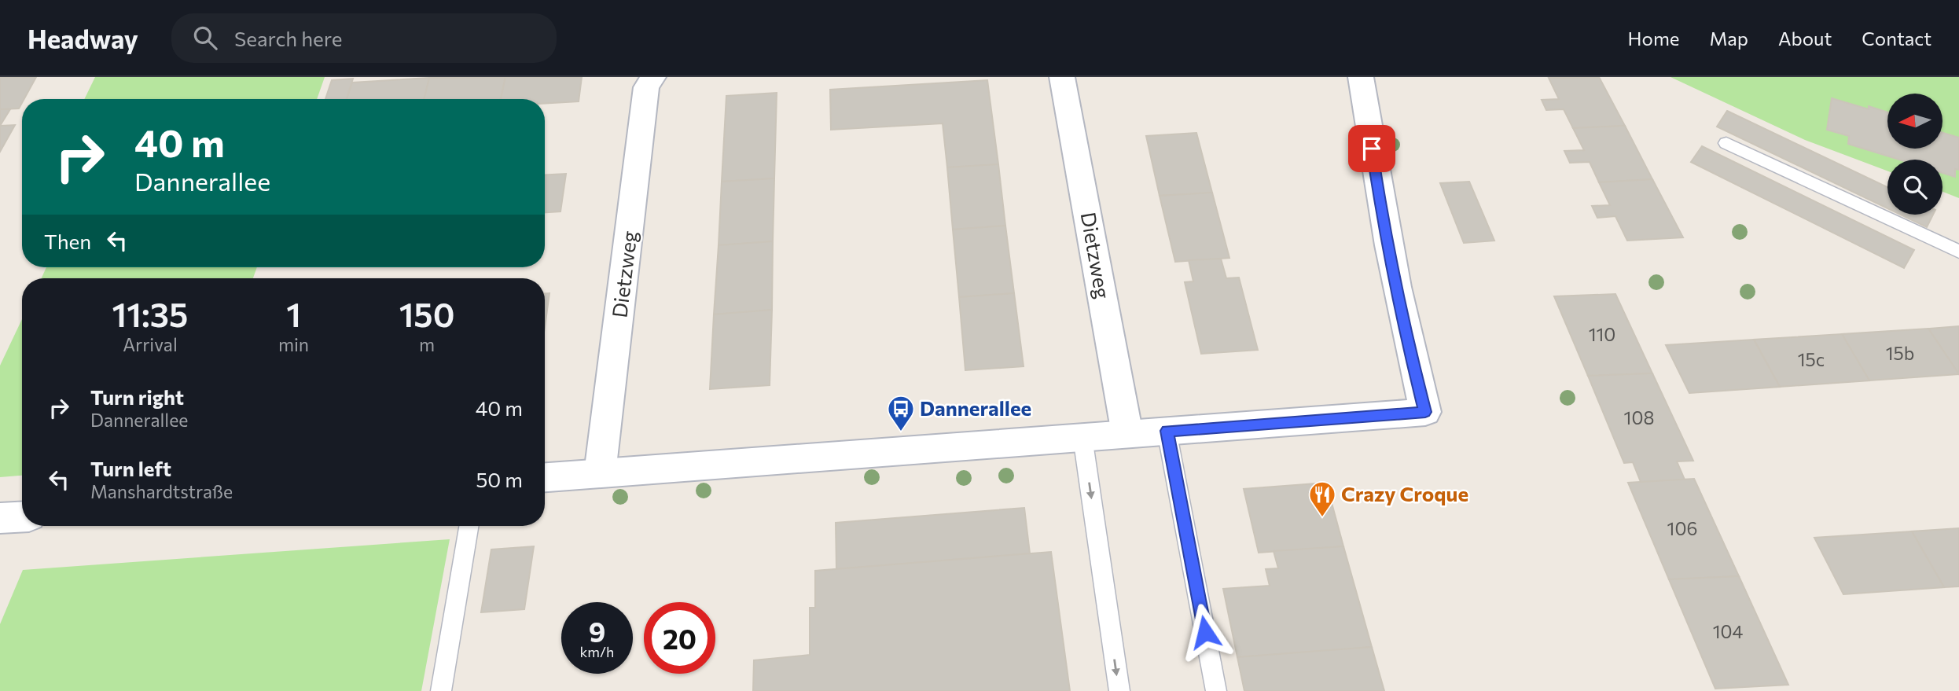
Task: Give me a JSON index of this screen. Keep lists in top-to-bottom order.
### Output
{
  "streets": {
    "street": ["Dietzweg"]
  },
  "places": {
    "bus stop": ["Dannerallee"],
    "restaurant": ["Crazy Croque"]
  },
  "house_numbers": [
    "110",
    "15b",
    "15c",
    "108",
    "106",
    "104"
  ],
  "north": "left",
  "page": {
    "header": "Headway",
    "search": "Search here",
    "nav": [
      "Home",
      "Map",
      "About",
      "Contact"
    ],
    "turn": ["40 m", "Dannerallee"],
    "then": "Then",
    "eta": [
      "11:35",
      "Arrival",
      "1",
      "min",
      "150",
      "m"
    ],
    "list": [
      {
        "name": "Turn right",
        "note": "Dannerallee",
        "value": "40 m"
      },
      {
        "name": "Turn left",
        "note": "Manshardtstraße",
        "value": "50 m"
      }
    ],
    "speed": "9 km/h",
    "limit": "20"
  }
}
